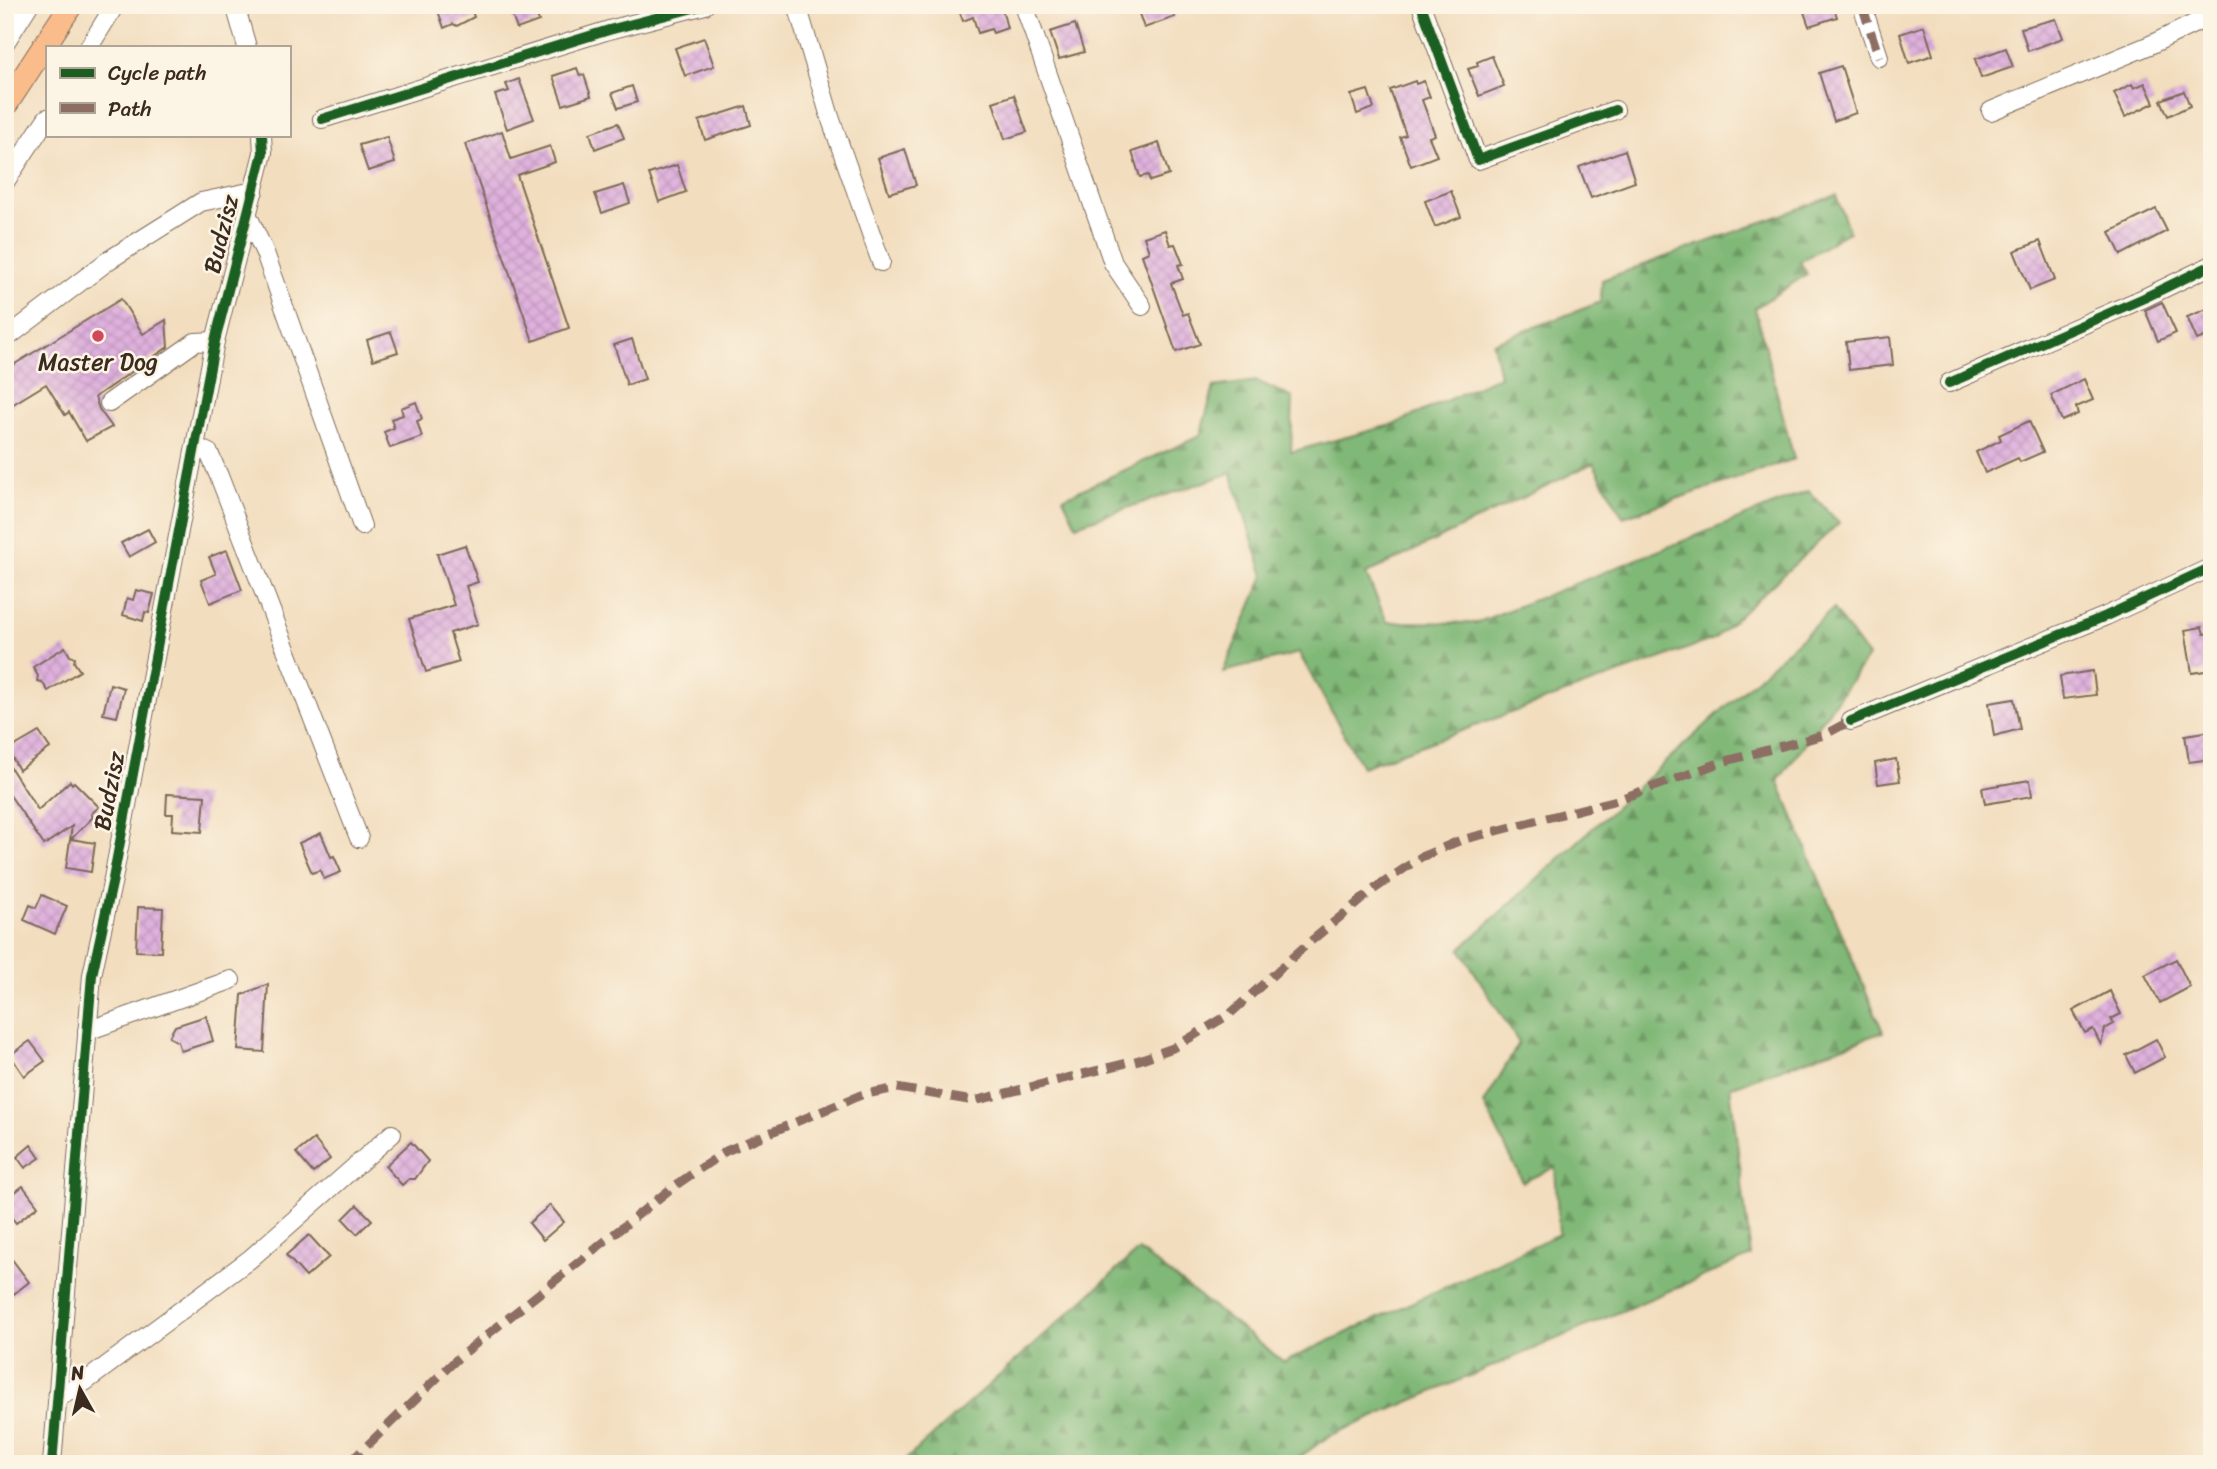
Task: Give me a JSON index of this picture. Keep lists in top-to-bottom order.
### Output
{
  "streets": {
    "street": ["Budzisz"]
  },
  "places": ["Master Dog"],
  "legend": ["Cycle path", "Path"],
  "north": "top"
}
